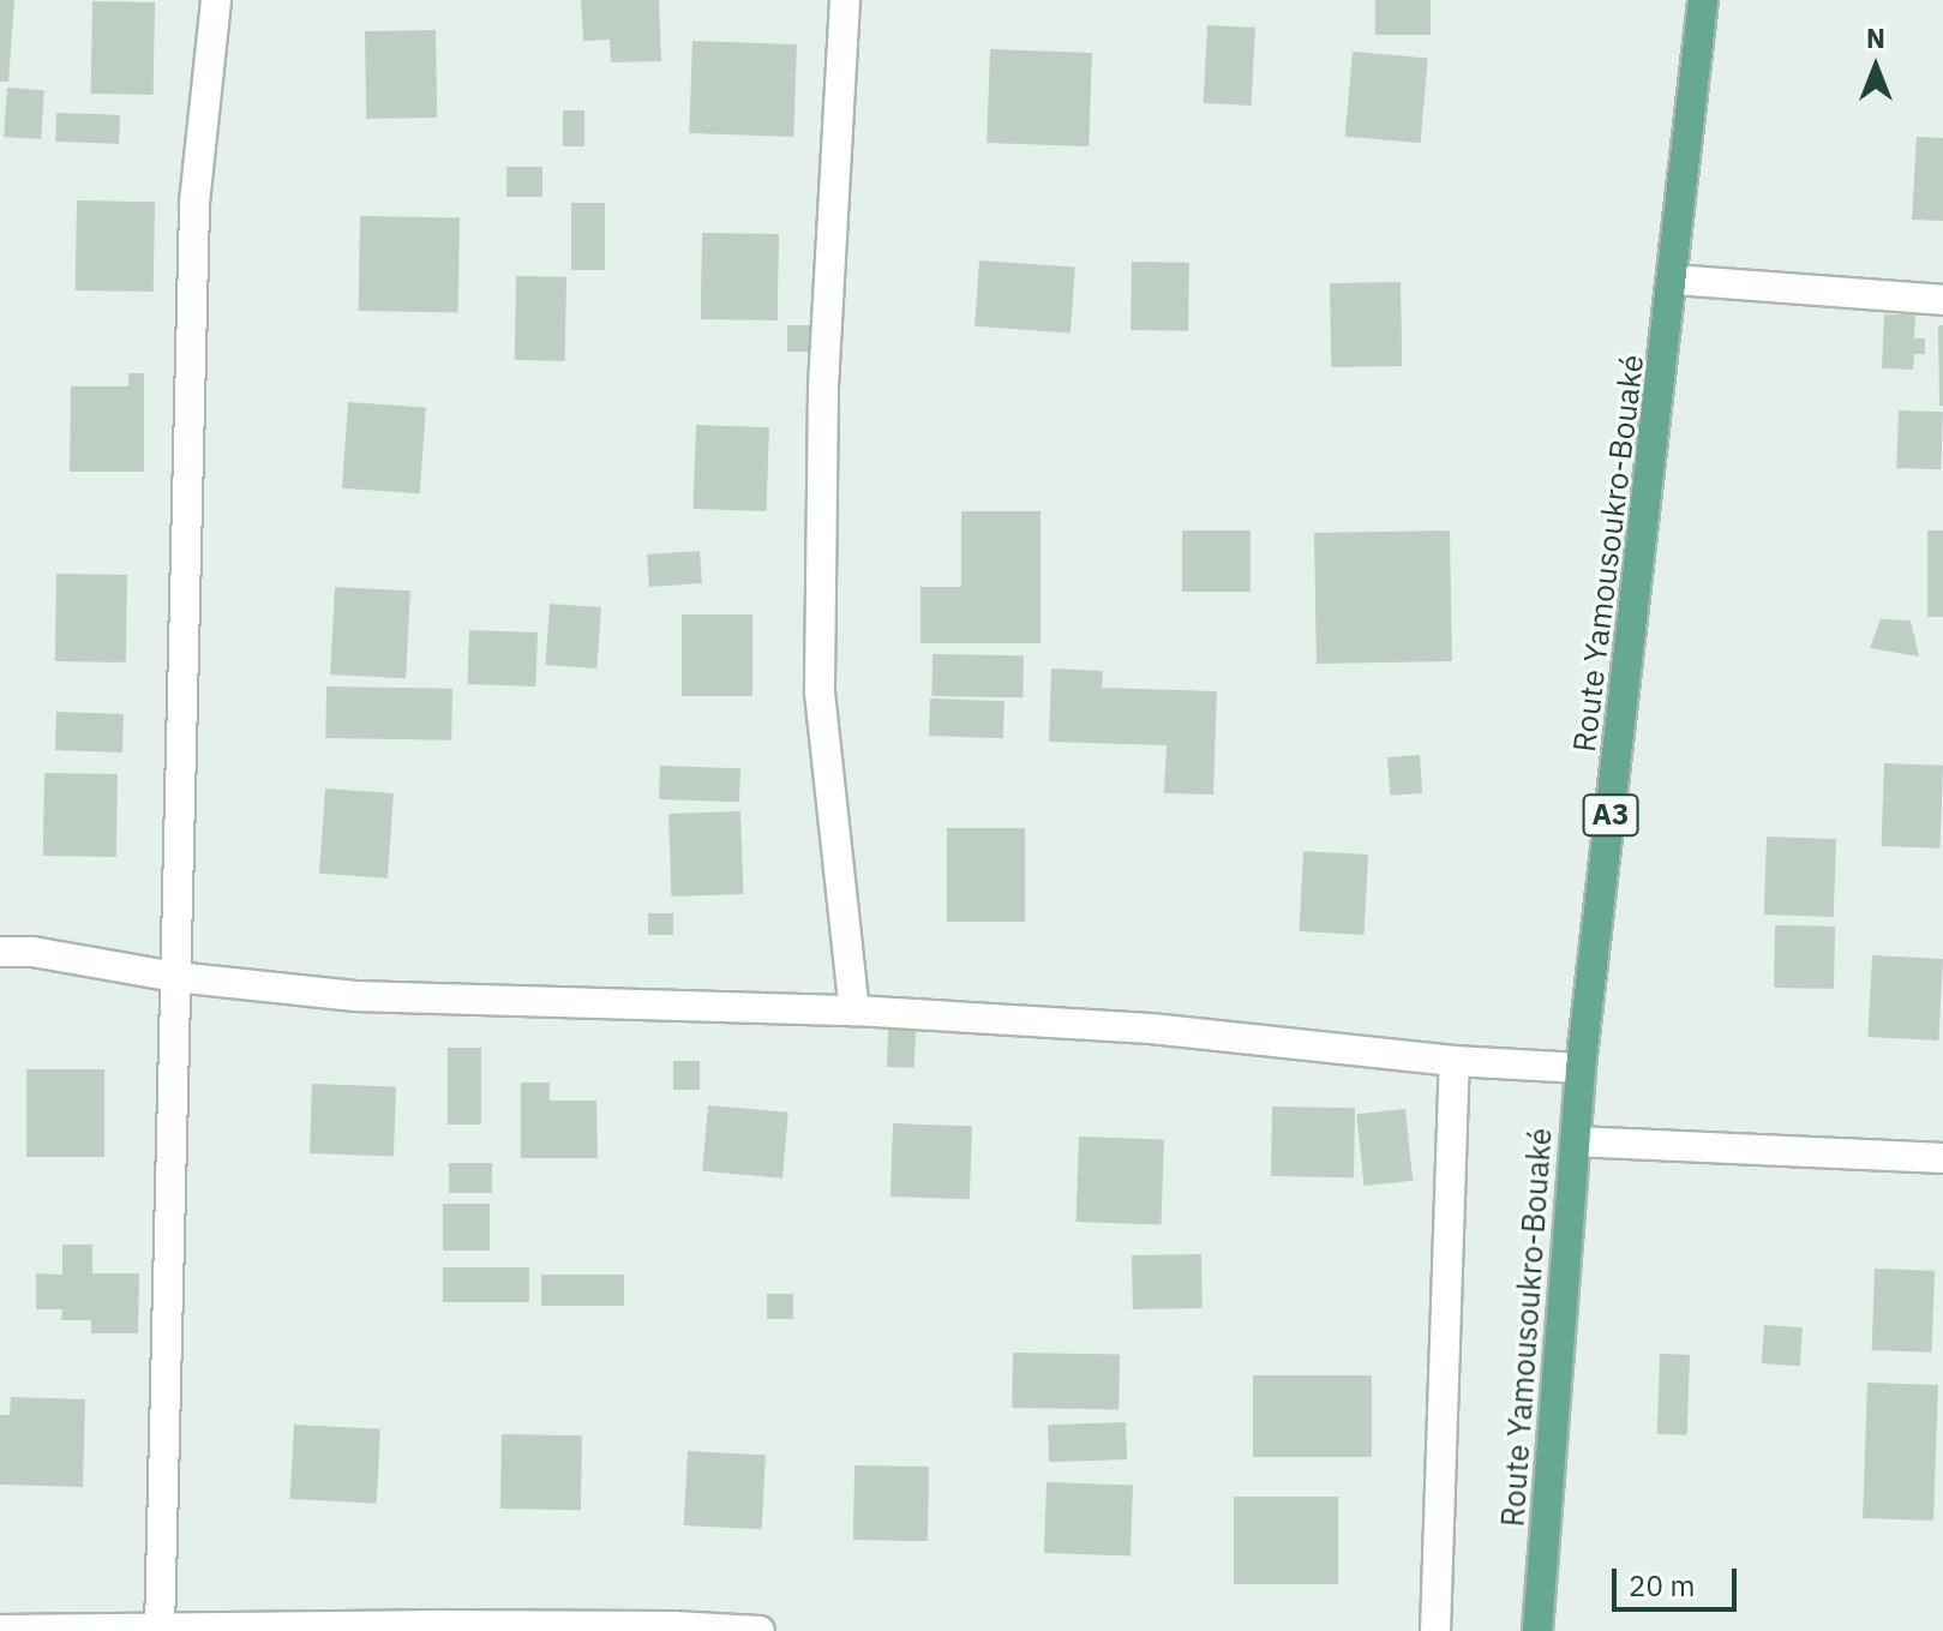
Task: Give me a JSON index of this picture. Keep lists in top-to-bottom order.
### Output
{
  "streets": {
    "main road": ["Route Yamousoukro-Bouaké", "A3"]
  },
  "scale_bar": "20 m",
  "north": "top"
}
